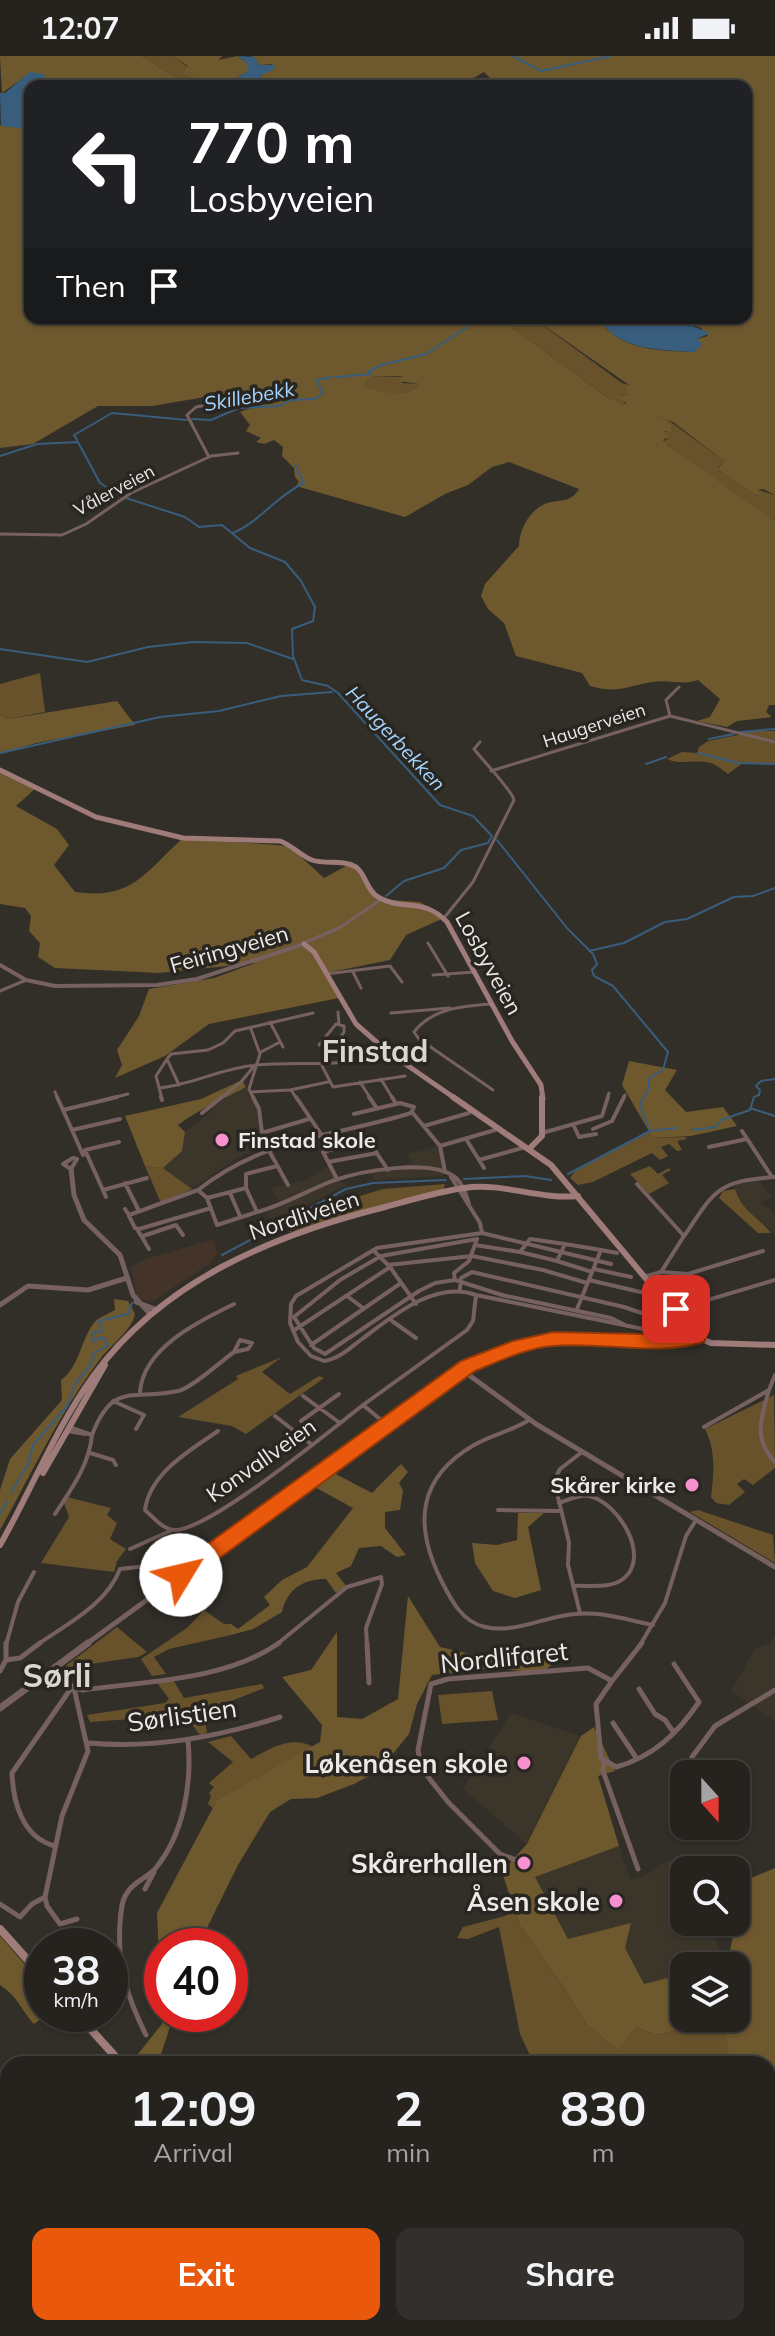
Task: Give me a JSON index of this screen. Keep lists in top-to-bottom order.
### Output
{
  "streets": {
    "main road": ["Losbyveien", "Nordliveien"],
    "street": [
      "Vålerveien",
      "Haugerveien",
      "Feiringveien",
      "Konvallveien",
      "Nordlifaret",
      "Sørlistien"
    ]
  },
  "crossings": [
    ["Feiringveien", "Losbyveien"]
  ],
  "districts": ["Finstad", "Sørli"],
  "water": ["Skillebekk", "Haugerbekken"],
  "places": [
    "Finstad skole",
    "Skårer kirke",
    "Løkenåsen skole",
    "Skårerhallen",
    "Åsen skole"
  ],
  "north": "bottom",
  "page": {
    "status": "12:07",
    "turn": ["770 m", "Losbyveien"],
    "then": "Then",
    "speed": "38 km/h",
    "limit": "40",
    "eta": [
      "12:09",
      "Arrival",
      "2",
      "min",
      "830",
      "m"
    ],
    "buttons": ["Exit", "Share"]
  }
}
